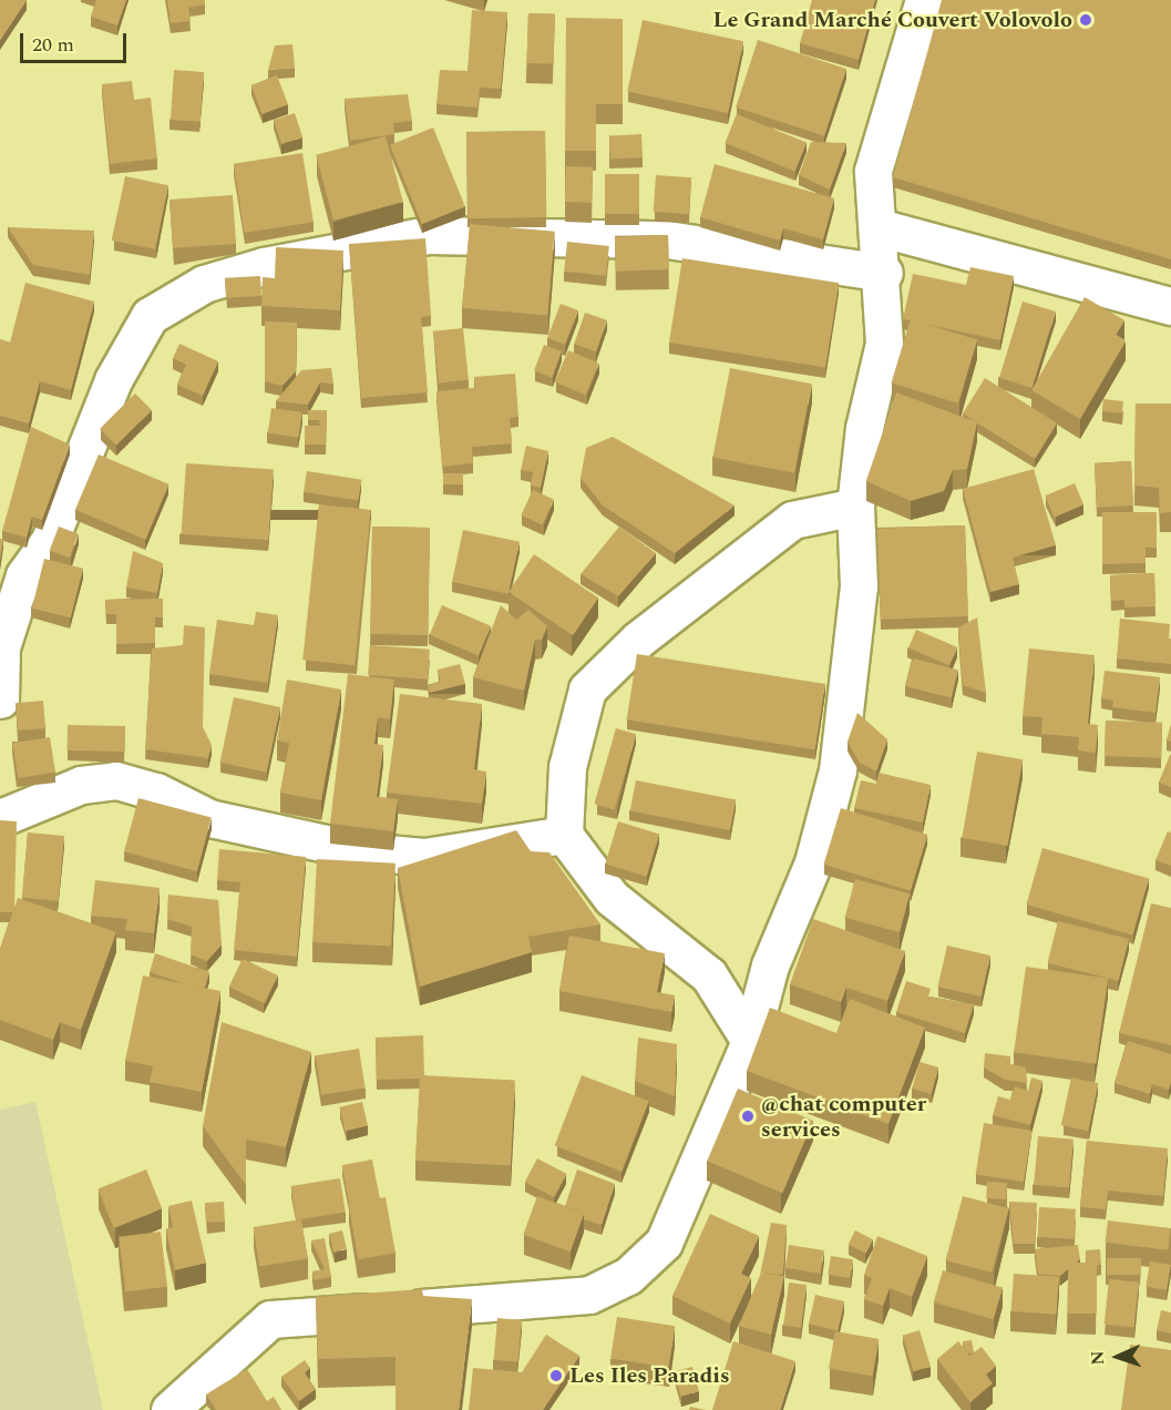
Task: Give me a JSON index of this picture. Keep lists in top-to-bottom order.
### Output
{
  "places": ["Le Grand Marché Couvert Volovolo", "@chat computer services", "Les Iles Paradis"],
  "scale_bar": "20 m",
  "north": "left"
}
